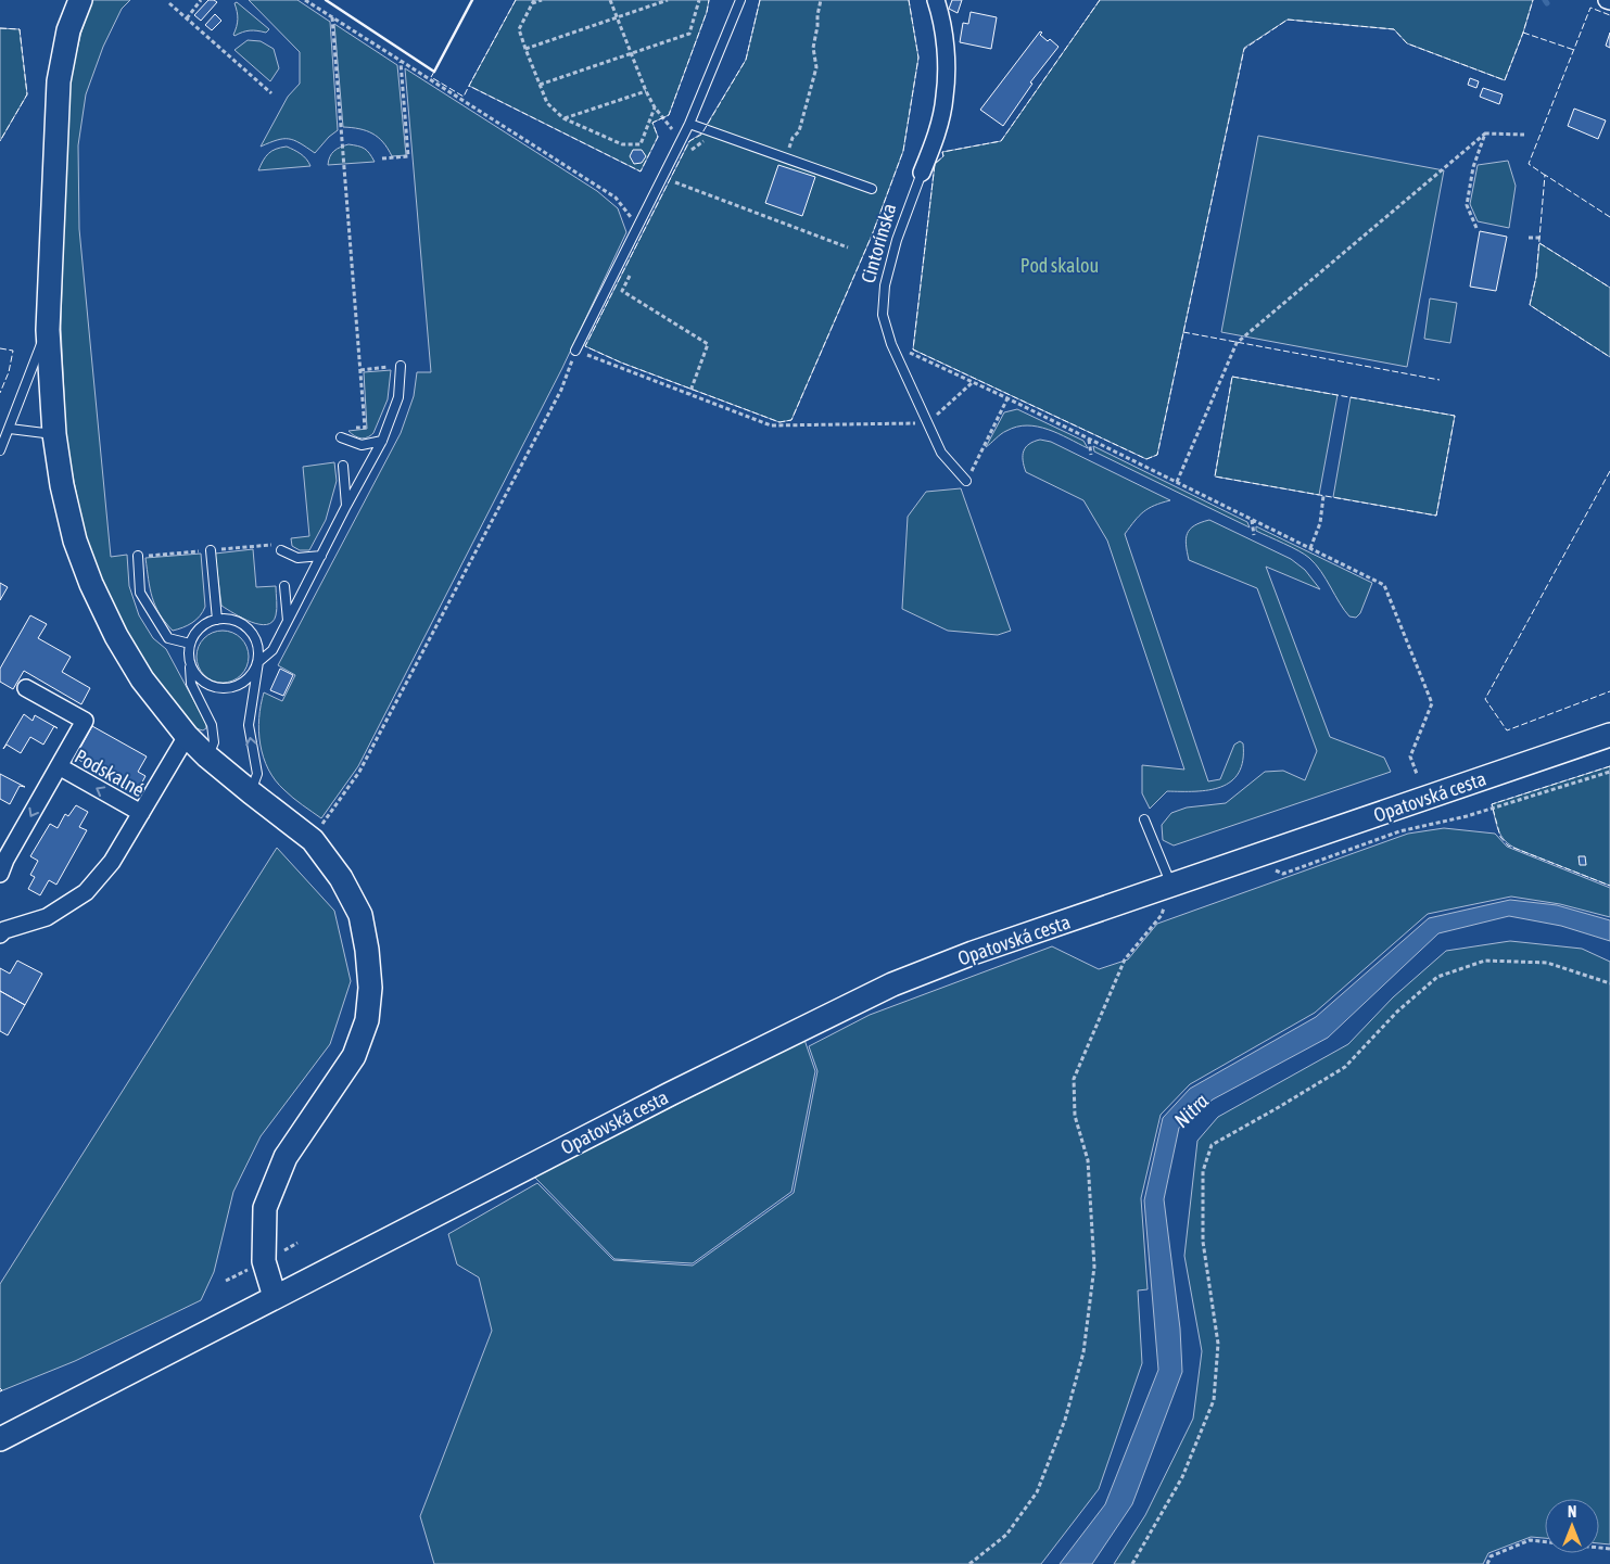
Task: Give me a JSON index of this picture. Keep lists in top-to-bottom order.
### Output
{
  "streets": {
    "street": ["Cintorínska", "Podskalné", "Opatovská cesta"]
  },
  "water": ["Nitra"],
  "parks": ["Pod skalou"],
  "north": "top"
}
